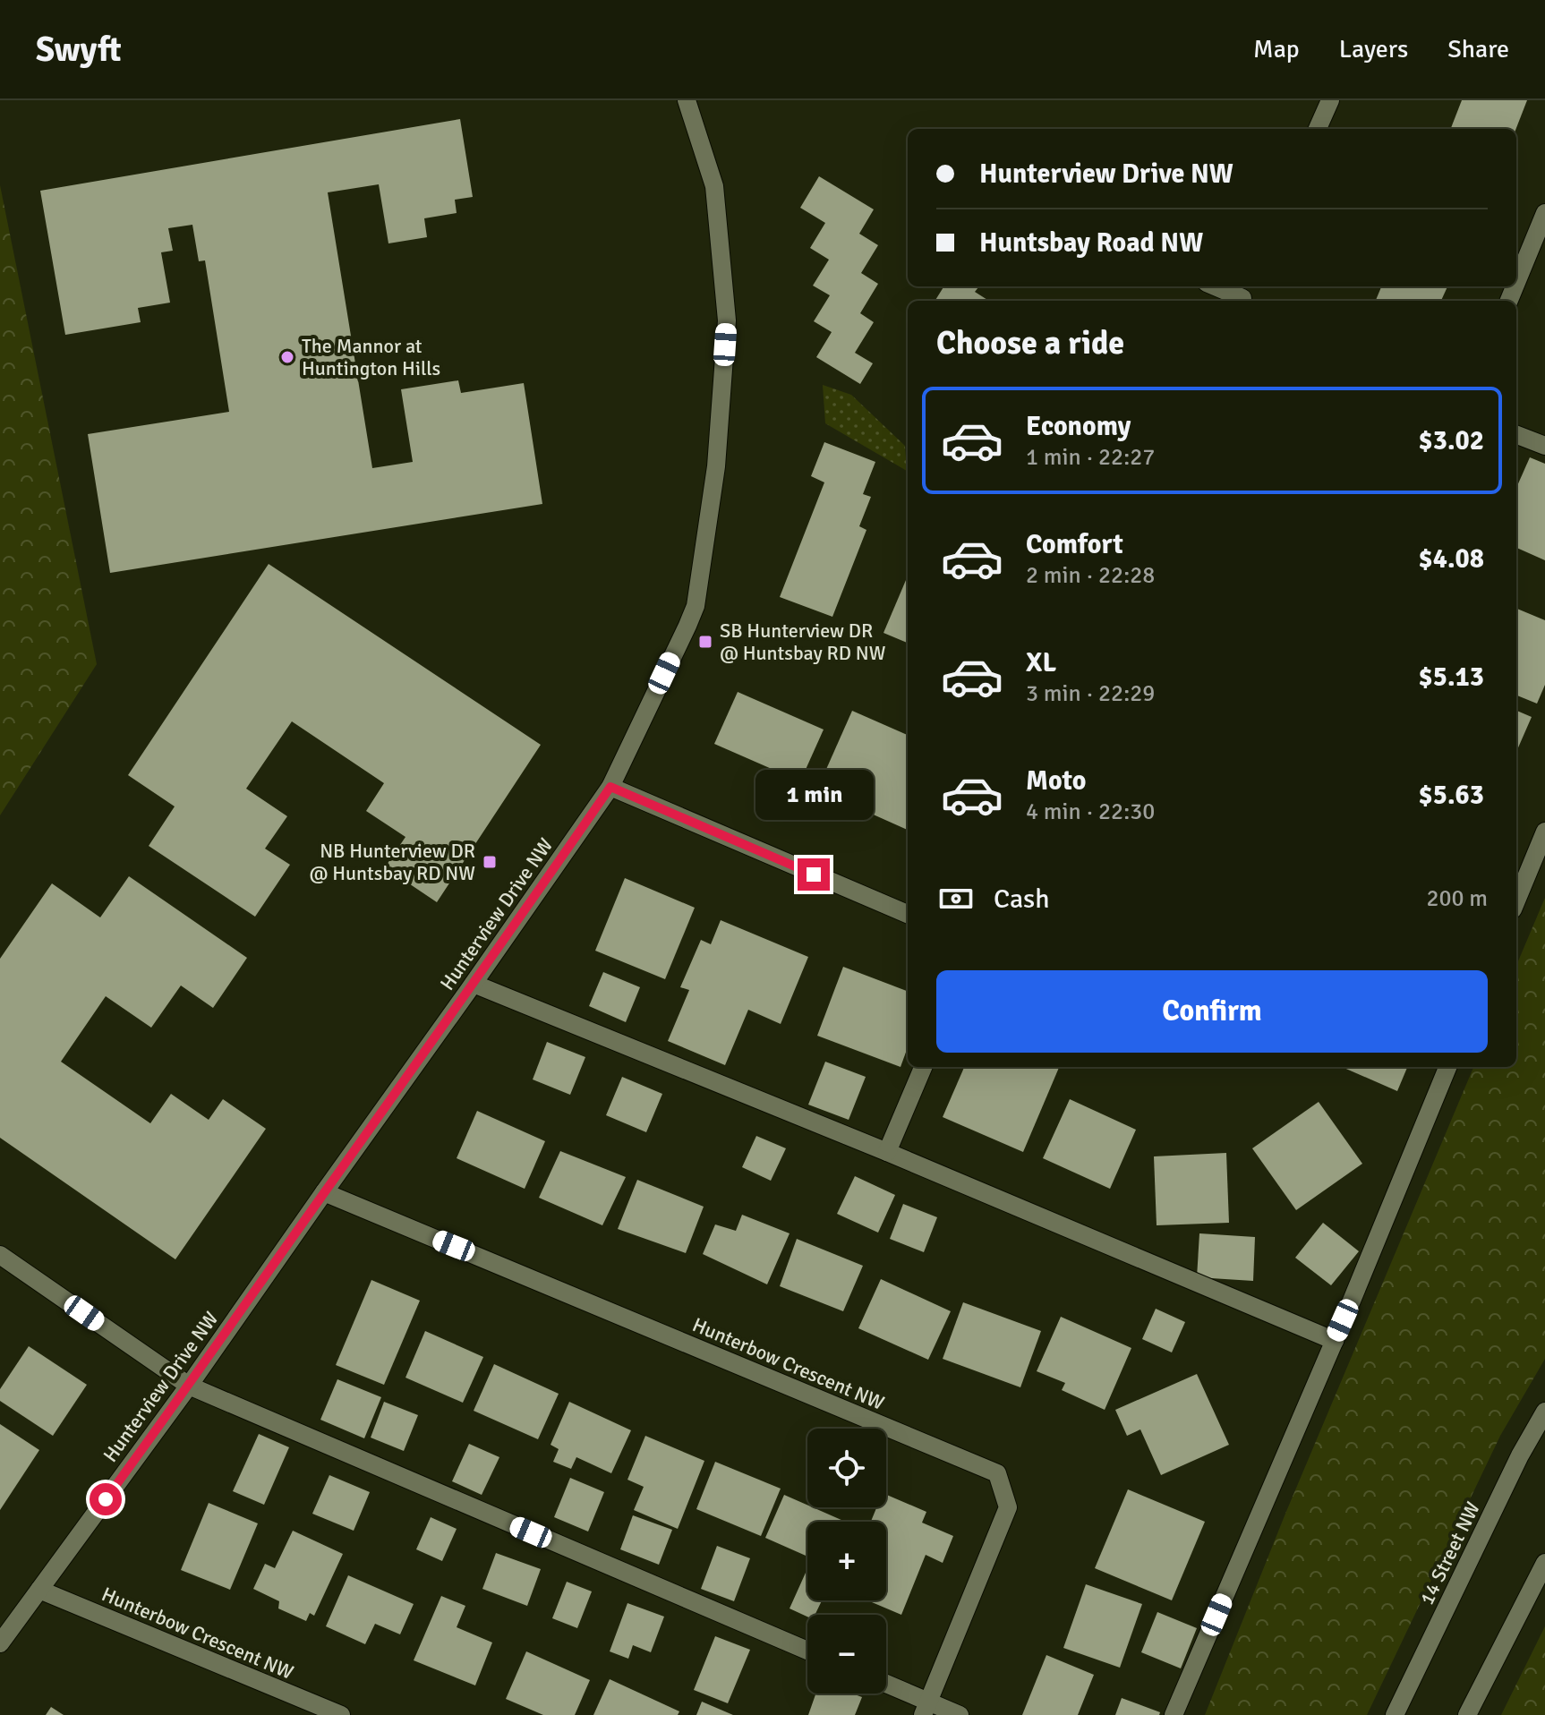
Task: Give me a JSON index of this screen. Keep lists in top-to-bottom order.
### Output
{
  "streets": {
    "street": ["Hunterview Drive NW", "Hunterbow Crescent NW", "14 Street NW"]
  },
  "crossings": [
    ["Hunterview Drive NW", "Hunterbow Crescent NW"]
  ],
  "places": {
    "other": ["The Mannor at Huntington Hills"],
    "transit": ["SB Hunterview DR @ Huntsbay RD NW", "NB Hunterview DR @ Huntsbay RD NW"]
  },
  "page": {
    "header": "Swyft",
    "nav": ["Map", "Layers", "Share"],
    "banner": ["Hunterview Drive NW", "Huntsbay Road NW"],
    "heading": "Choose a ride",
    "list": [
      {
        "name": "Economy",
        "note": "1 min · 22:27",
        "value": "$3.02"
      },
      {
        "name": "Comfort",
        "note": "2 min · 22:28",
        "value": "$4.08"
      },
      {
        "name": "XL",
        "note": "3 min · 22:29",
        "value": "$5.13"
      },
      {
        "name": "Moto",
        "note": "4 min · 22:30",
        "value": "$5.63"
      }
    ],
    "bubble": "1 min",
    "pay": ["Cash", "200 m"],
    "buttons": "Confirm",
    "map_buttons": ["+", "−"]
  }
}
